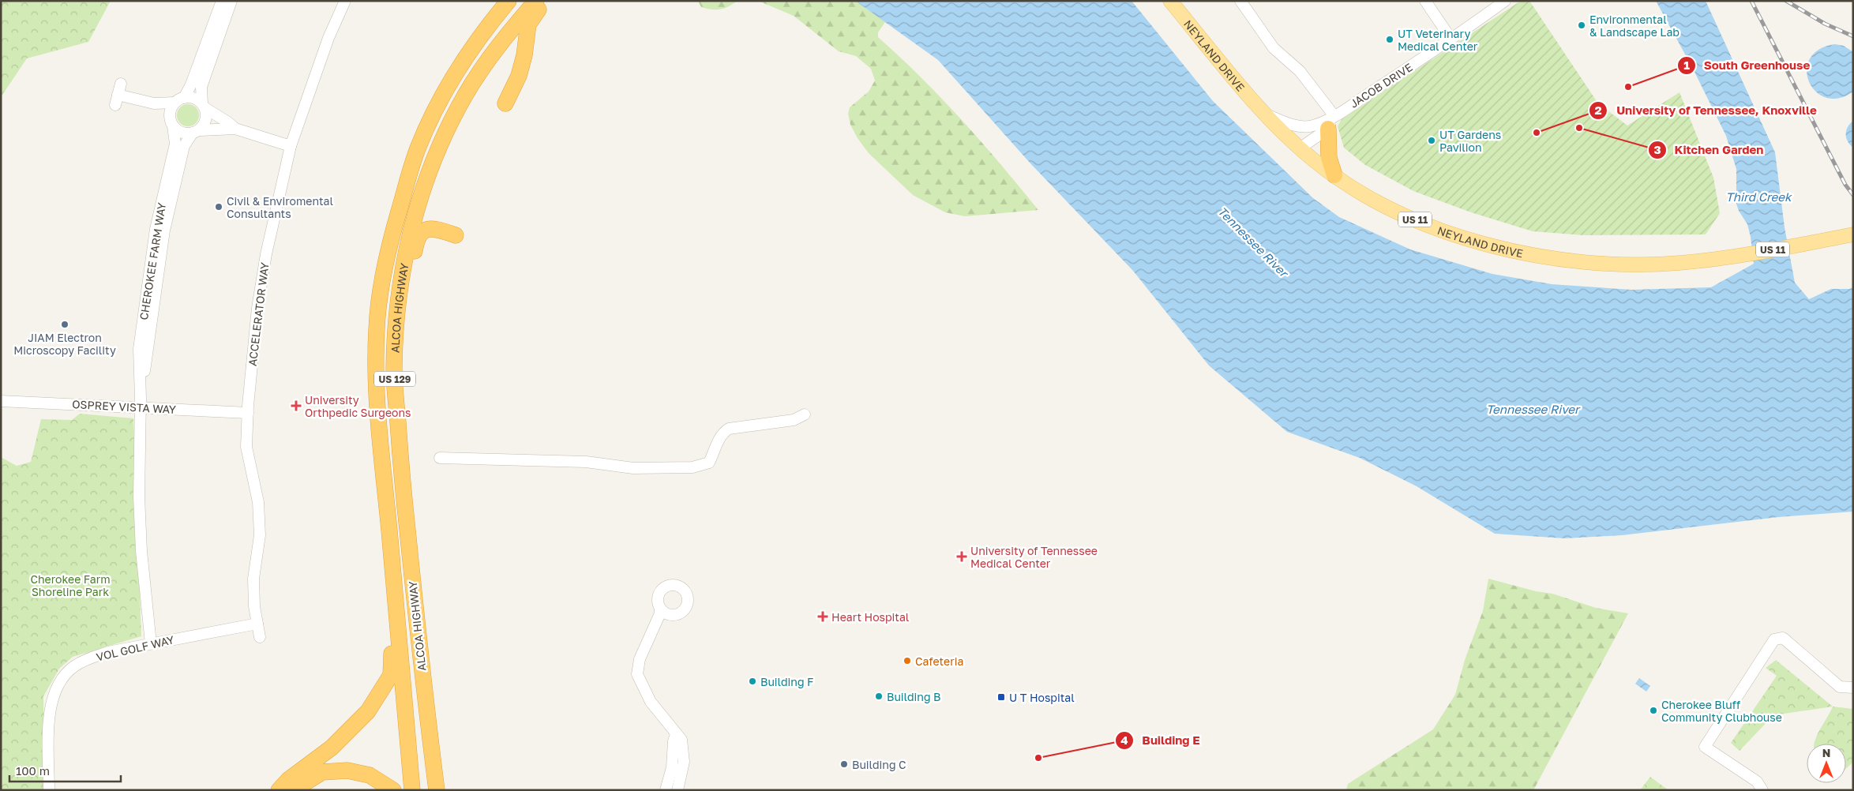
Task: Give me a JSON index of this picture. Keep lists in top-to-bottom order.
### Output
{
  "streets": {
    "highway": ["ALCOA HIGHWAY", "US 129"],
    "main road": ["NEYLAND DRIVE", "US 11"],
    "street": [
      "JACOB DRIVE",
      "CHEROKEE FARM WAY",
      "ACCELERATOR WAY",
      "OSPREY VISTA WAY",
      "VOL GOLF WAY"
    ]
  },
  "crossings": [
    ["NEYLAND DRIVE", "JACOB DRIVE"],
    ["CHEROKEE FARM WAY", "OSPREY VISTA WAY"],
    ["CHEROKEE FARM WAY", "VOL GOLF WAY"],
    ["ACCELERATOR WAY", "OSPREY VISTA WAY"],
    ["ACCELERATOR WAY", "VOL GOLF WAY"]
  ],
  "water": ["Third Creek", "Tennessee River"],
  "parks": ["Cherokee Farm Shoreline Park"],
  "places": {
    "other": [
      "Environmental & Landscape Lab",
      "UT Veterinary Medical Center",
      "South Greenhouse",
      "Kitchen Garden",
      "University of Tennessee, Knoxville",
      "UT Gardens Pavilion",
      "Civil & Enviromental Consultants",
      "JIAM Electron Microscopy Facility",
      "Cafeteria",
      "Building F",
      "Building B",
      "Cherokee Bluff Community Clubhouse",
      "Building E",
      "Building C"
    ],
    "health": ["University Orthpedic Surgeons", "University of Tennessee Medical Center", "Heart Hospital"],
    "transit": ["U T Hospital"]
  },
  "scale_bar": "100 m",
  "north": "top"
}
